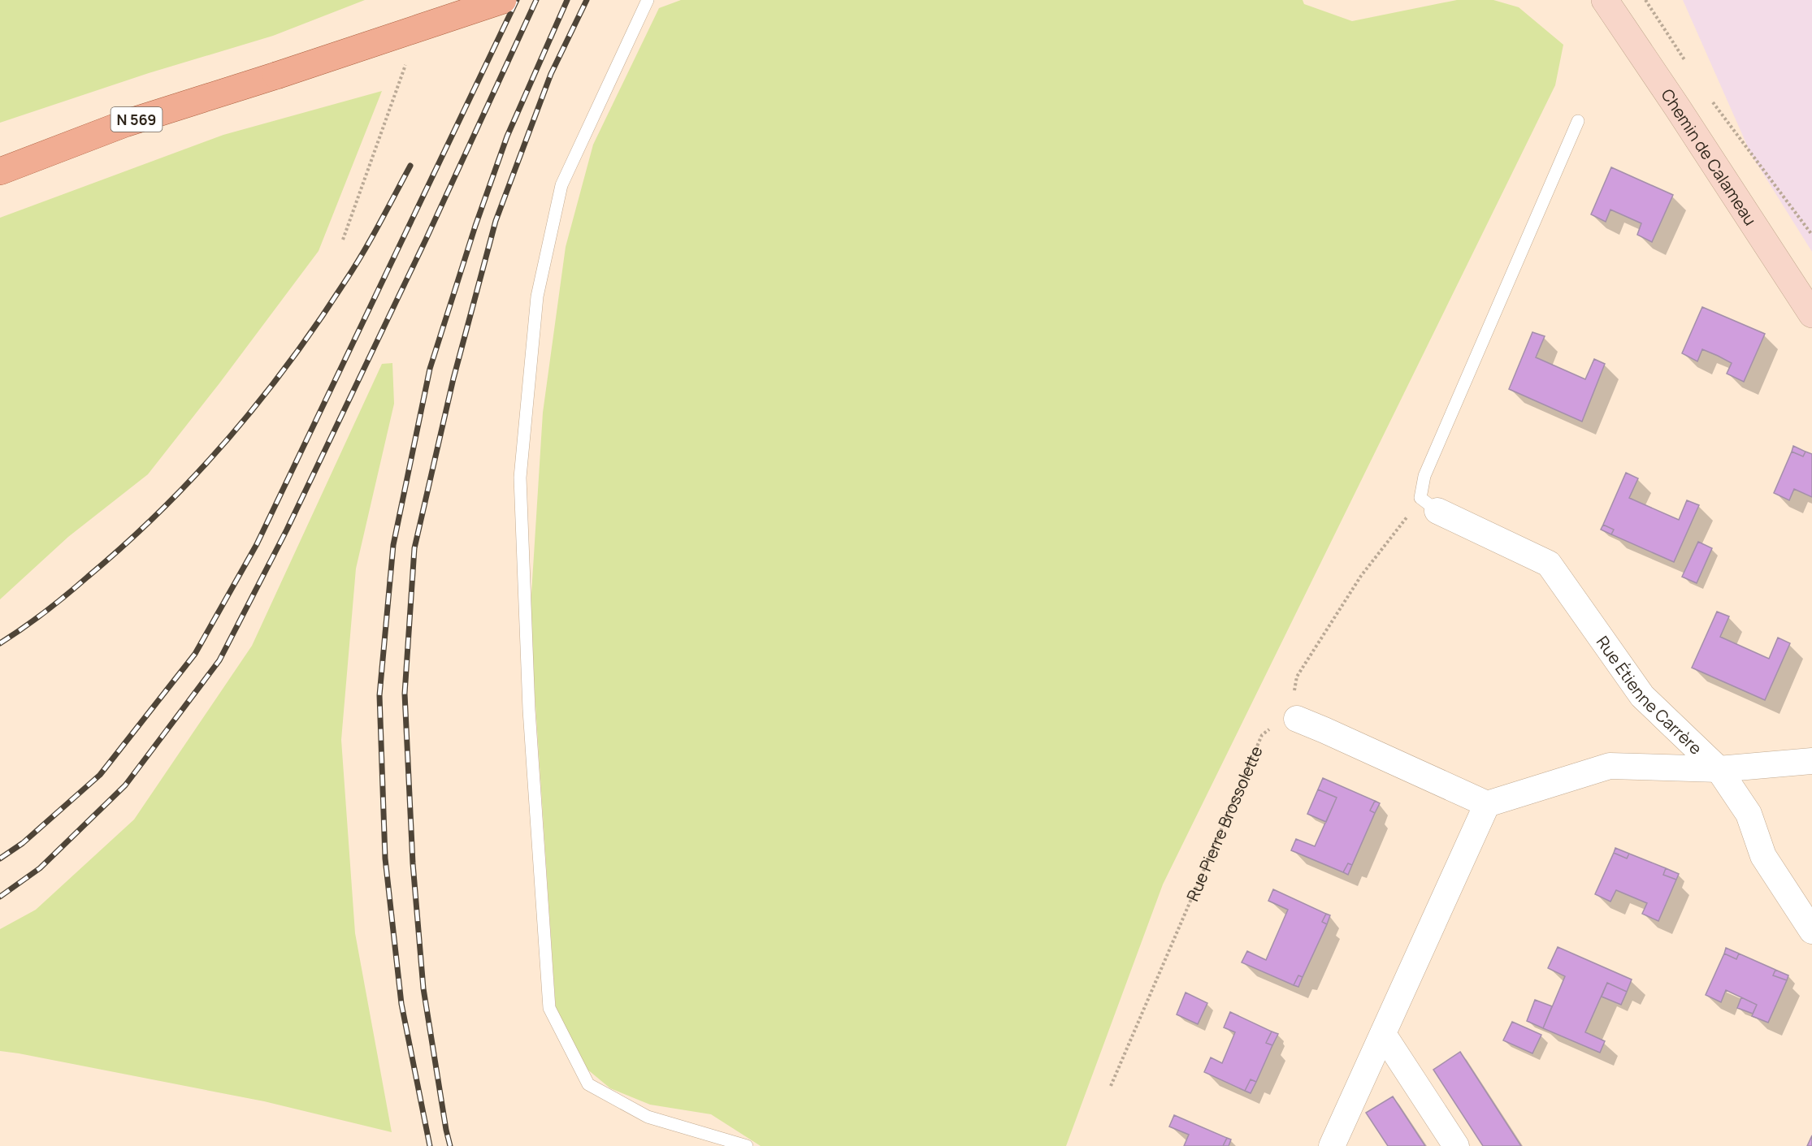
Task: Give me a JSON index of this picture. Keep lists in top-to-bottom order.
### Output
{
  "streets": {
    "main road": ["N 569", "Chemin de Calameau"],
    "street": ["Rue Étienne Carrère"],
    "path": ["Rue Pierre Brossolette"]
  }
}
